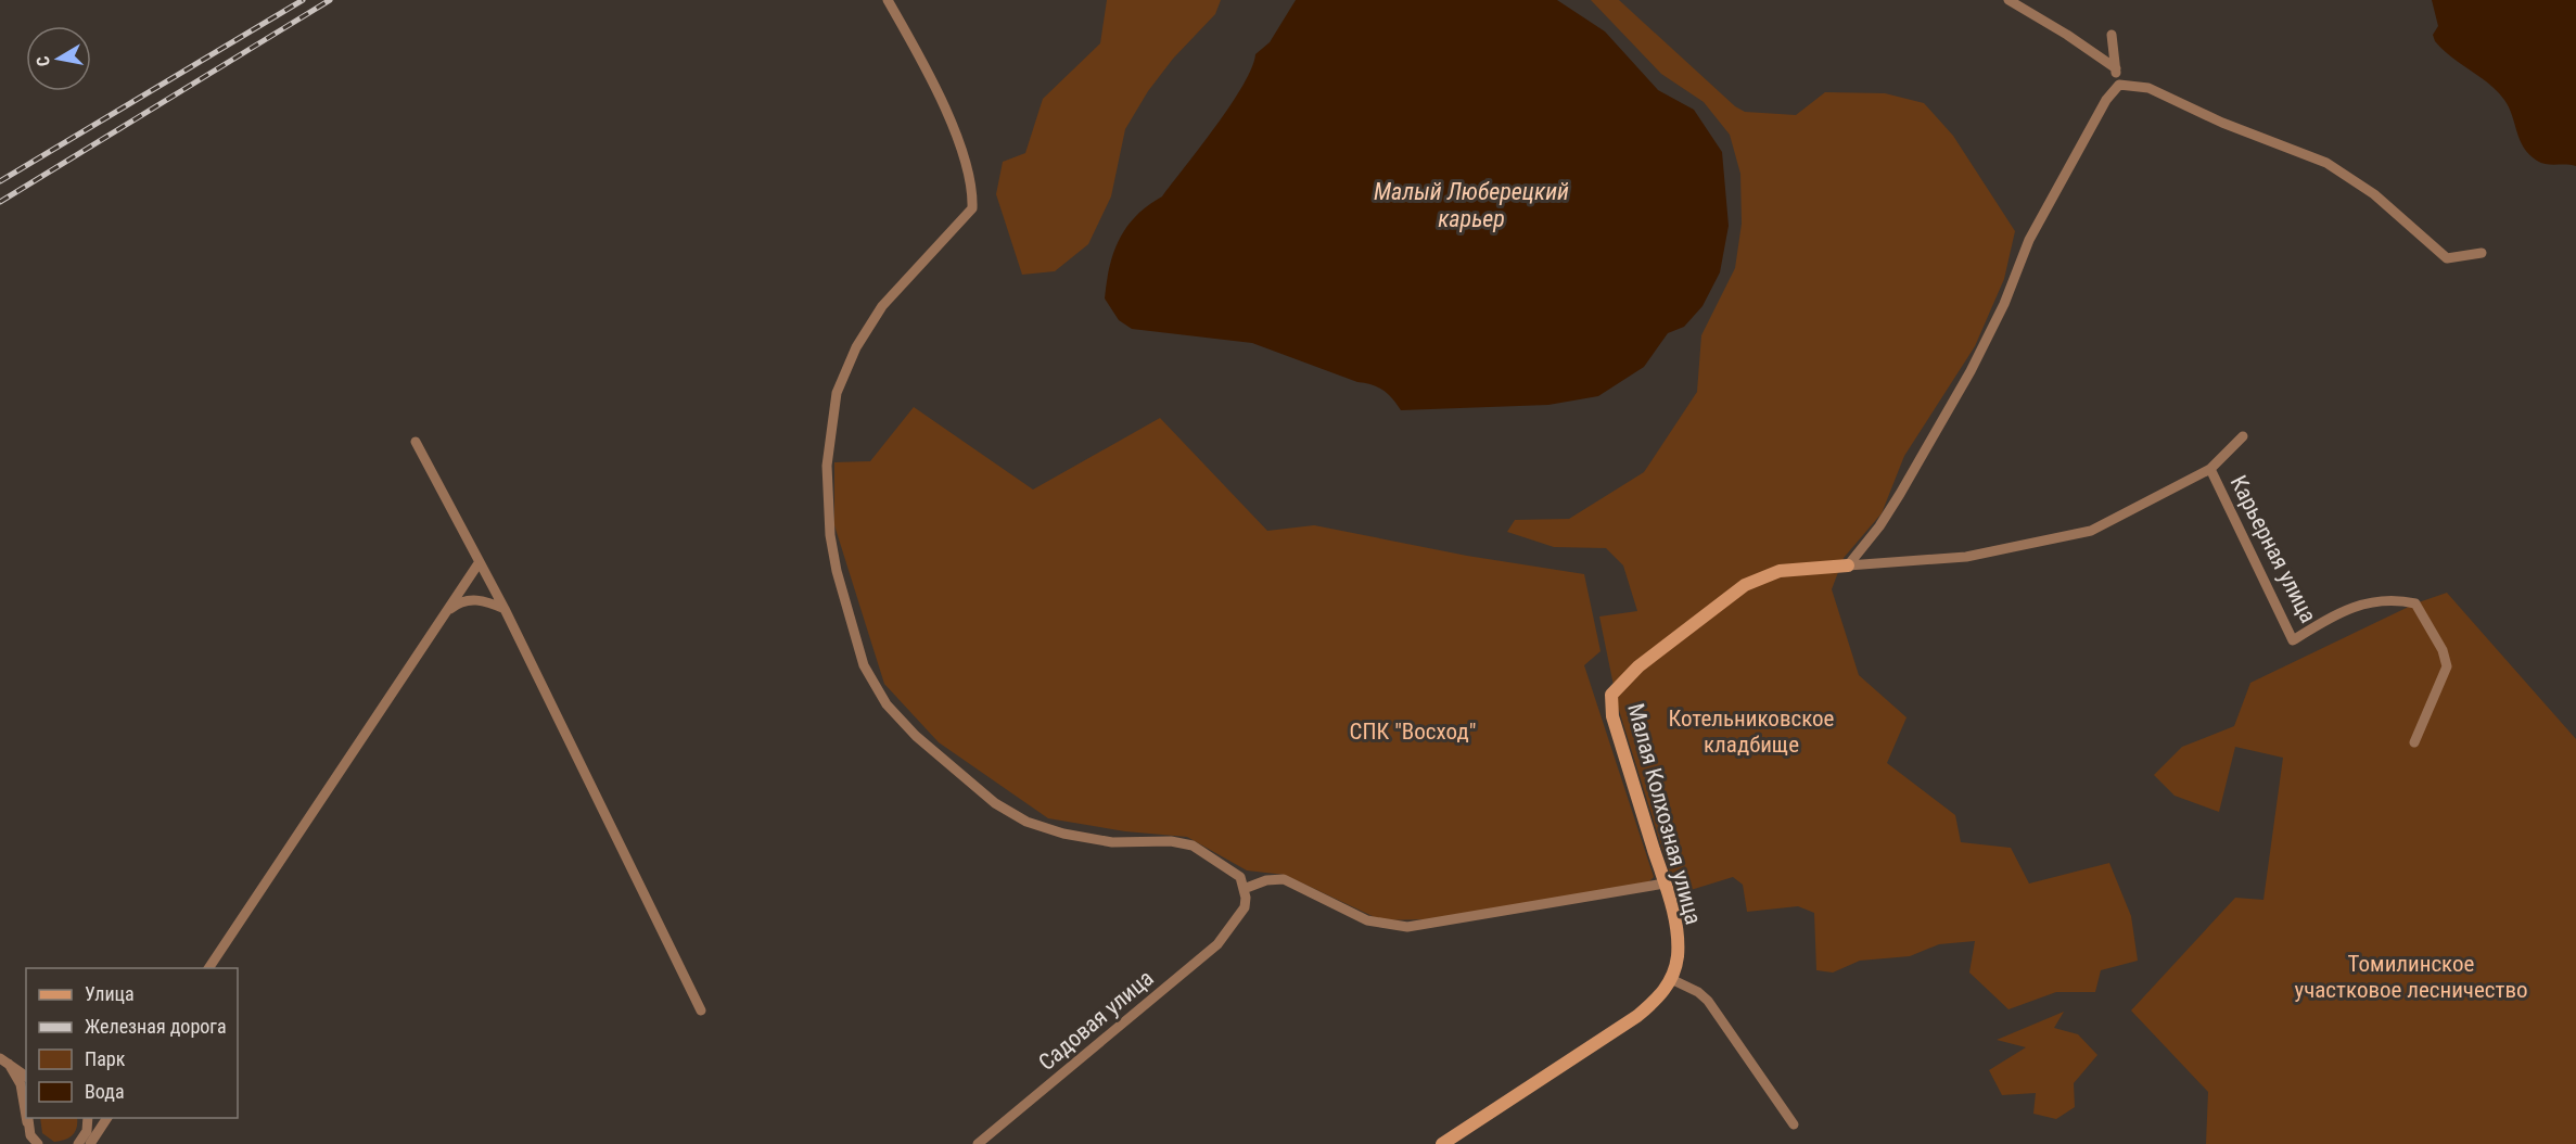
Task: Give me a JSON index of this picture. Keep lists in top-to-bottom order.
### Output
{
  "streets": {
    "street": ["Карьерная улица", "Малая Колхозная улица", "Садовая улица"]
  },
  "crossings": [
    ["Карьерная улица", "Малая Колхозная улица"]
  ],
  "water": ["Малый Люберецкий карьер"],
  "parks": ["Котельниковское кладбище", "СПК \"Восход\"", "Томилинское участковое лесничество"],
  "legend": [
    "Улица",
    "Железная дорога",
    "Парк",
    "Вода"
  ],
  "north": "left"
}
